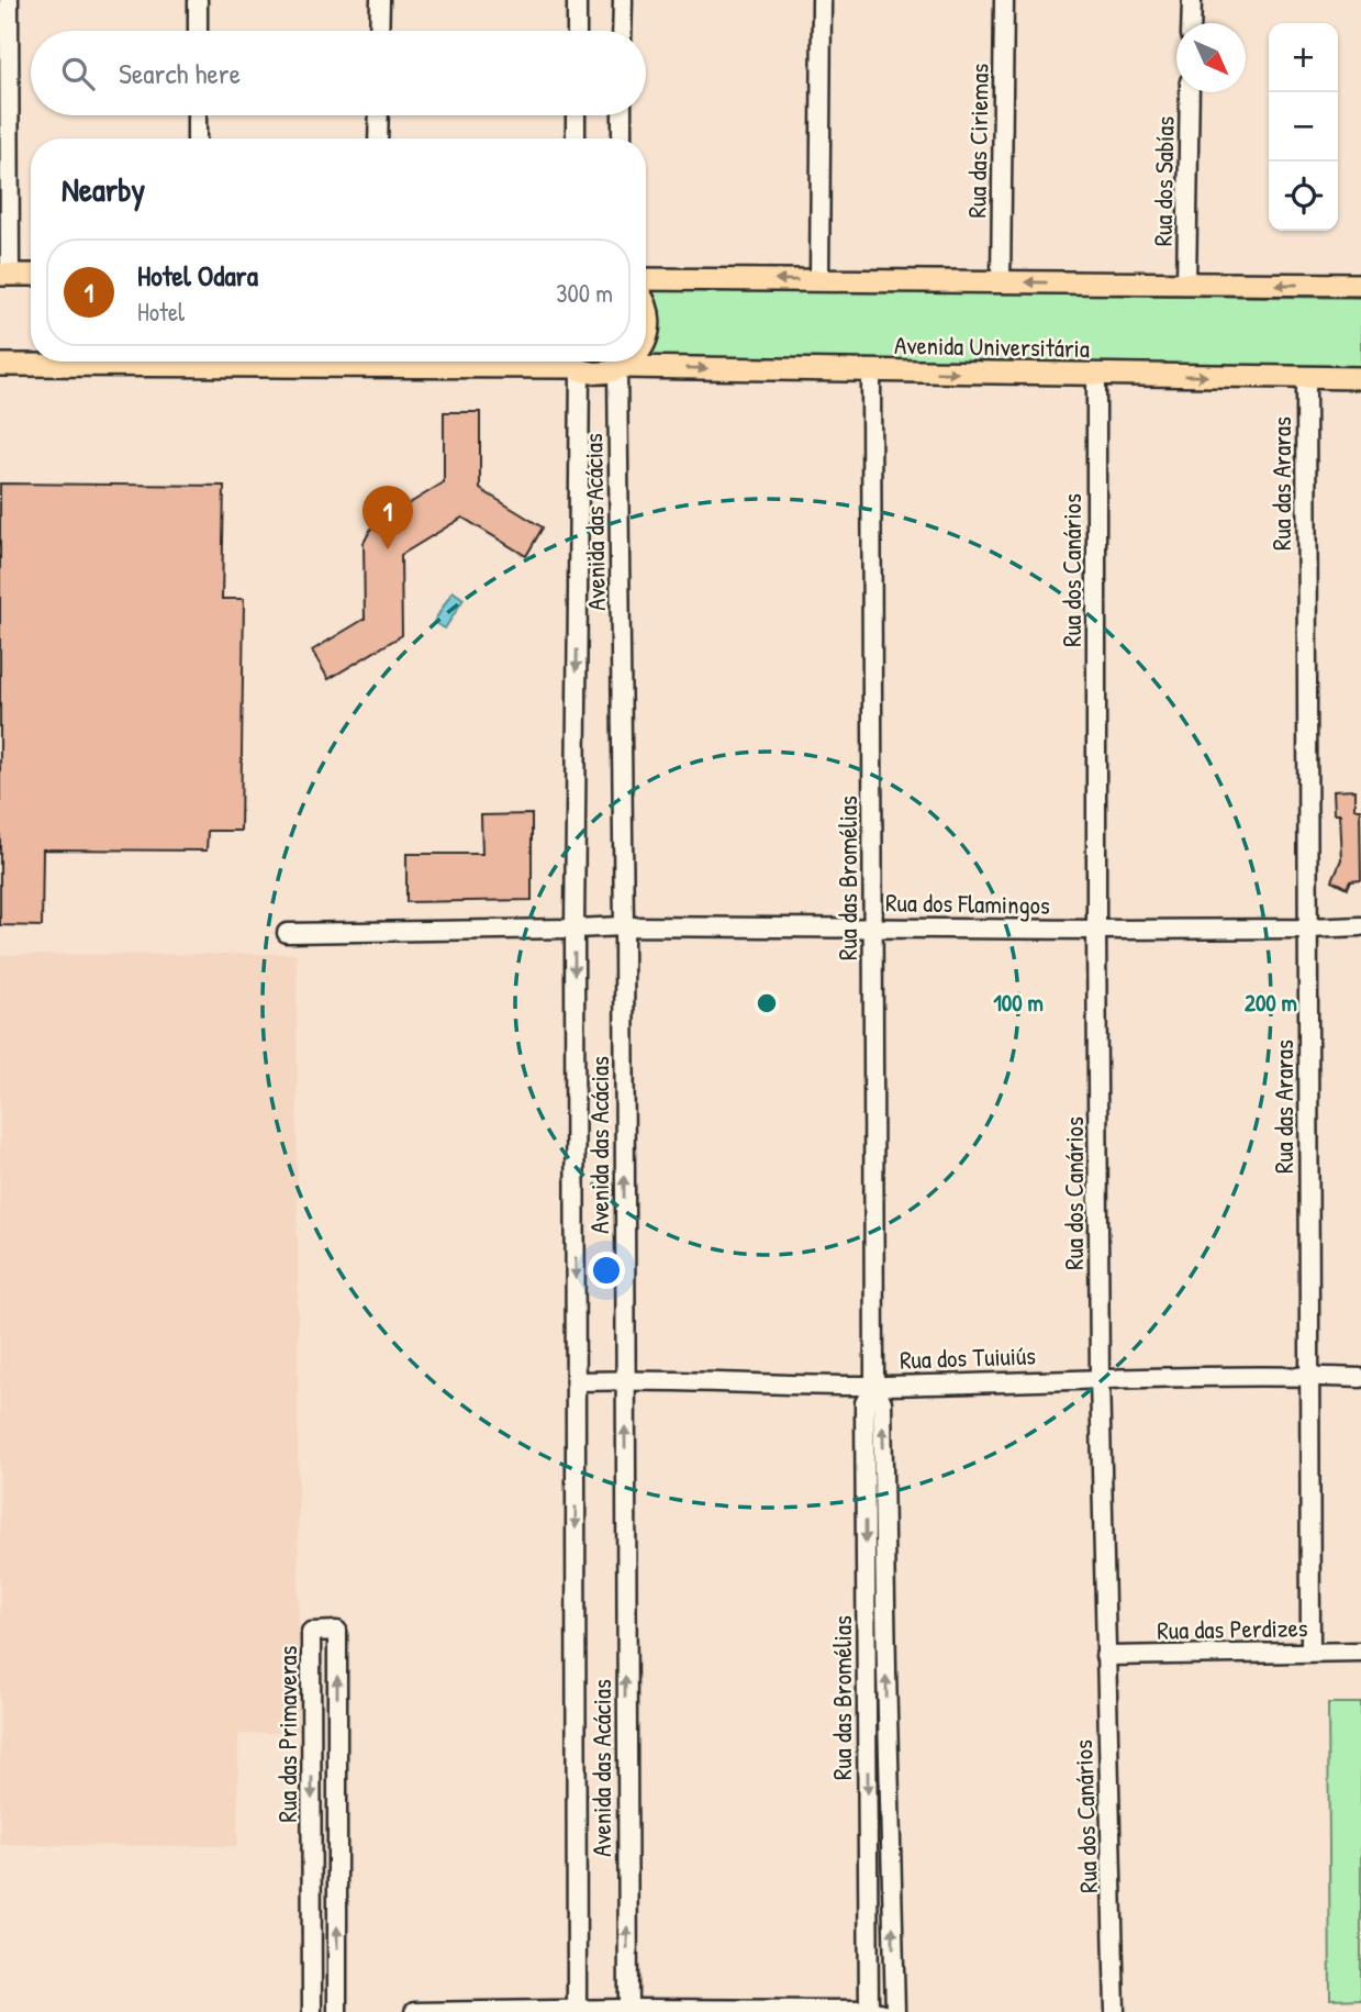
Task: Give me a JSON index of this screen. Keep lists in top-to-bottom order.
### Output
{
  "streets": {
    "main road": ["Avenida Universitária"],
    "street": [
      "Rua das Ciriemas",
      "Rua dos Sabías",
      "Rua das Araras",
      "Avenida das Acácias",
      "Rua dos Canários",
      "Rua das Bromélias",
      "Rua dos Flamingos",
      "Rua dos Tuiuiús",
      "Rua das Perdizes",
      "Rua das Primaveras"
    ]
  },
  "crossings": [
    ["Avenida Universitária", "Rua das Araras"],
    ["Avenida Universitária", "Avenida das Acácias"],
    ["Avenida Universitária", "Rua dos Canários"],
    ["Avenida Universitária", "Rua das Bromélias"],
    ["Rua das Araras", "Rua dos Flamingos"],
    ["Rua das Araras", "Rua dos Tuiuiús"],
    ["Rua das Araras", "Rua das Perdizes"],
    ["Avenida das Acácias", "Rua dos Flamingos"],
    ["Avenida das Acácias", "Rua dos Tuiuiús"],
    ["Rua dos Canários", "Rua dos Flamingos"],
    ["Rua dos Canários", "Rua dos Tuiuiús"],
    ["Rua dos Canários", "Rua das Perdizes"],
    ["Rua das Bromélias", "Rua dos Flamingos"],
    ["Rua das Bromélias", "Rua dos Tuiuiús"]
  ],
  "north": "bottom right",
  "page": {
    "map_buttons": ["+", "−"],
    "search": "Search here",
    "heading": "Nearby",
    "list": [
      {
        "mark": "1",
        "name": "Hotel Odara",
        "note": "Hotel",
        "value": "300 m"
      }
    ],
    "pins": "1"
  },
  "rings": ["100 m", "200 m"]
}
